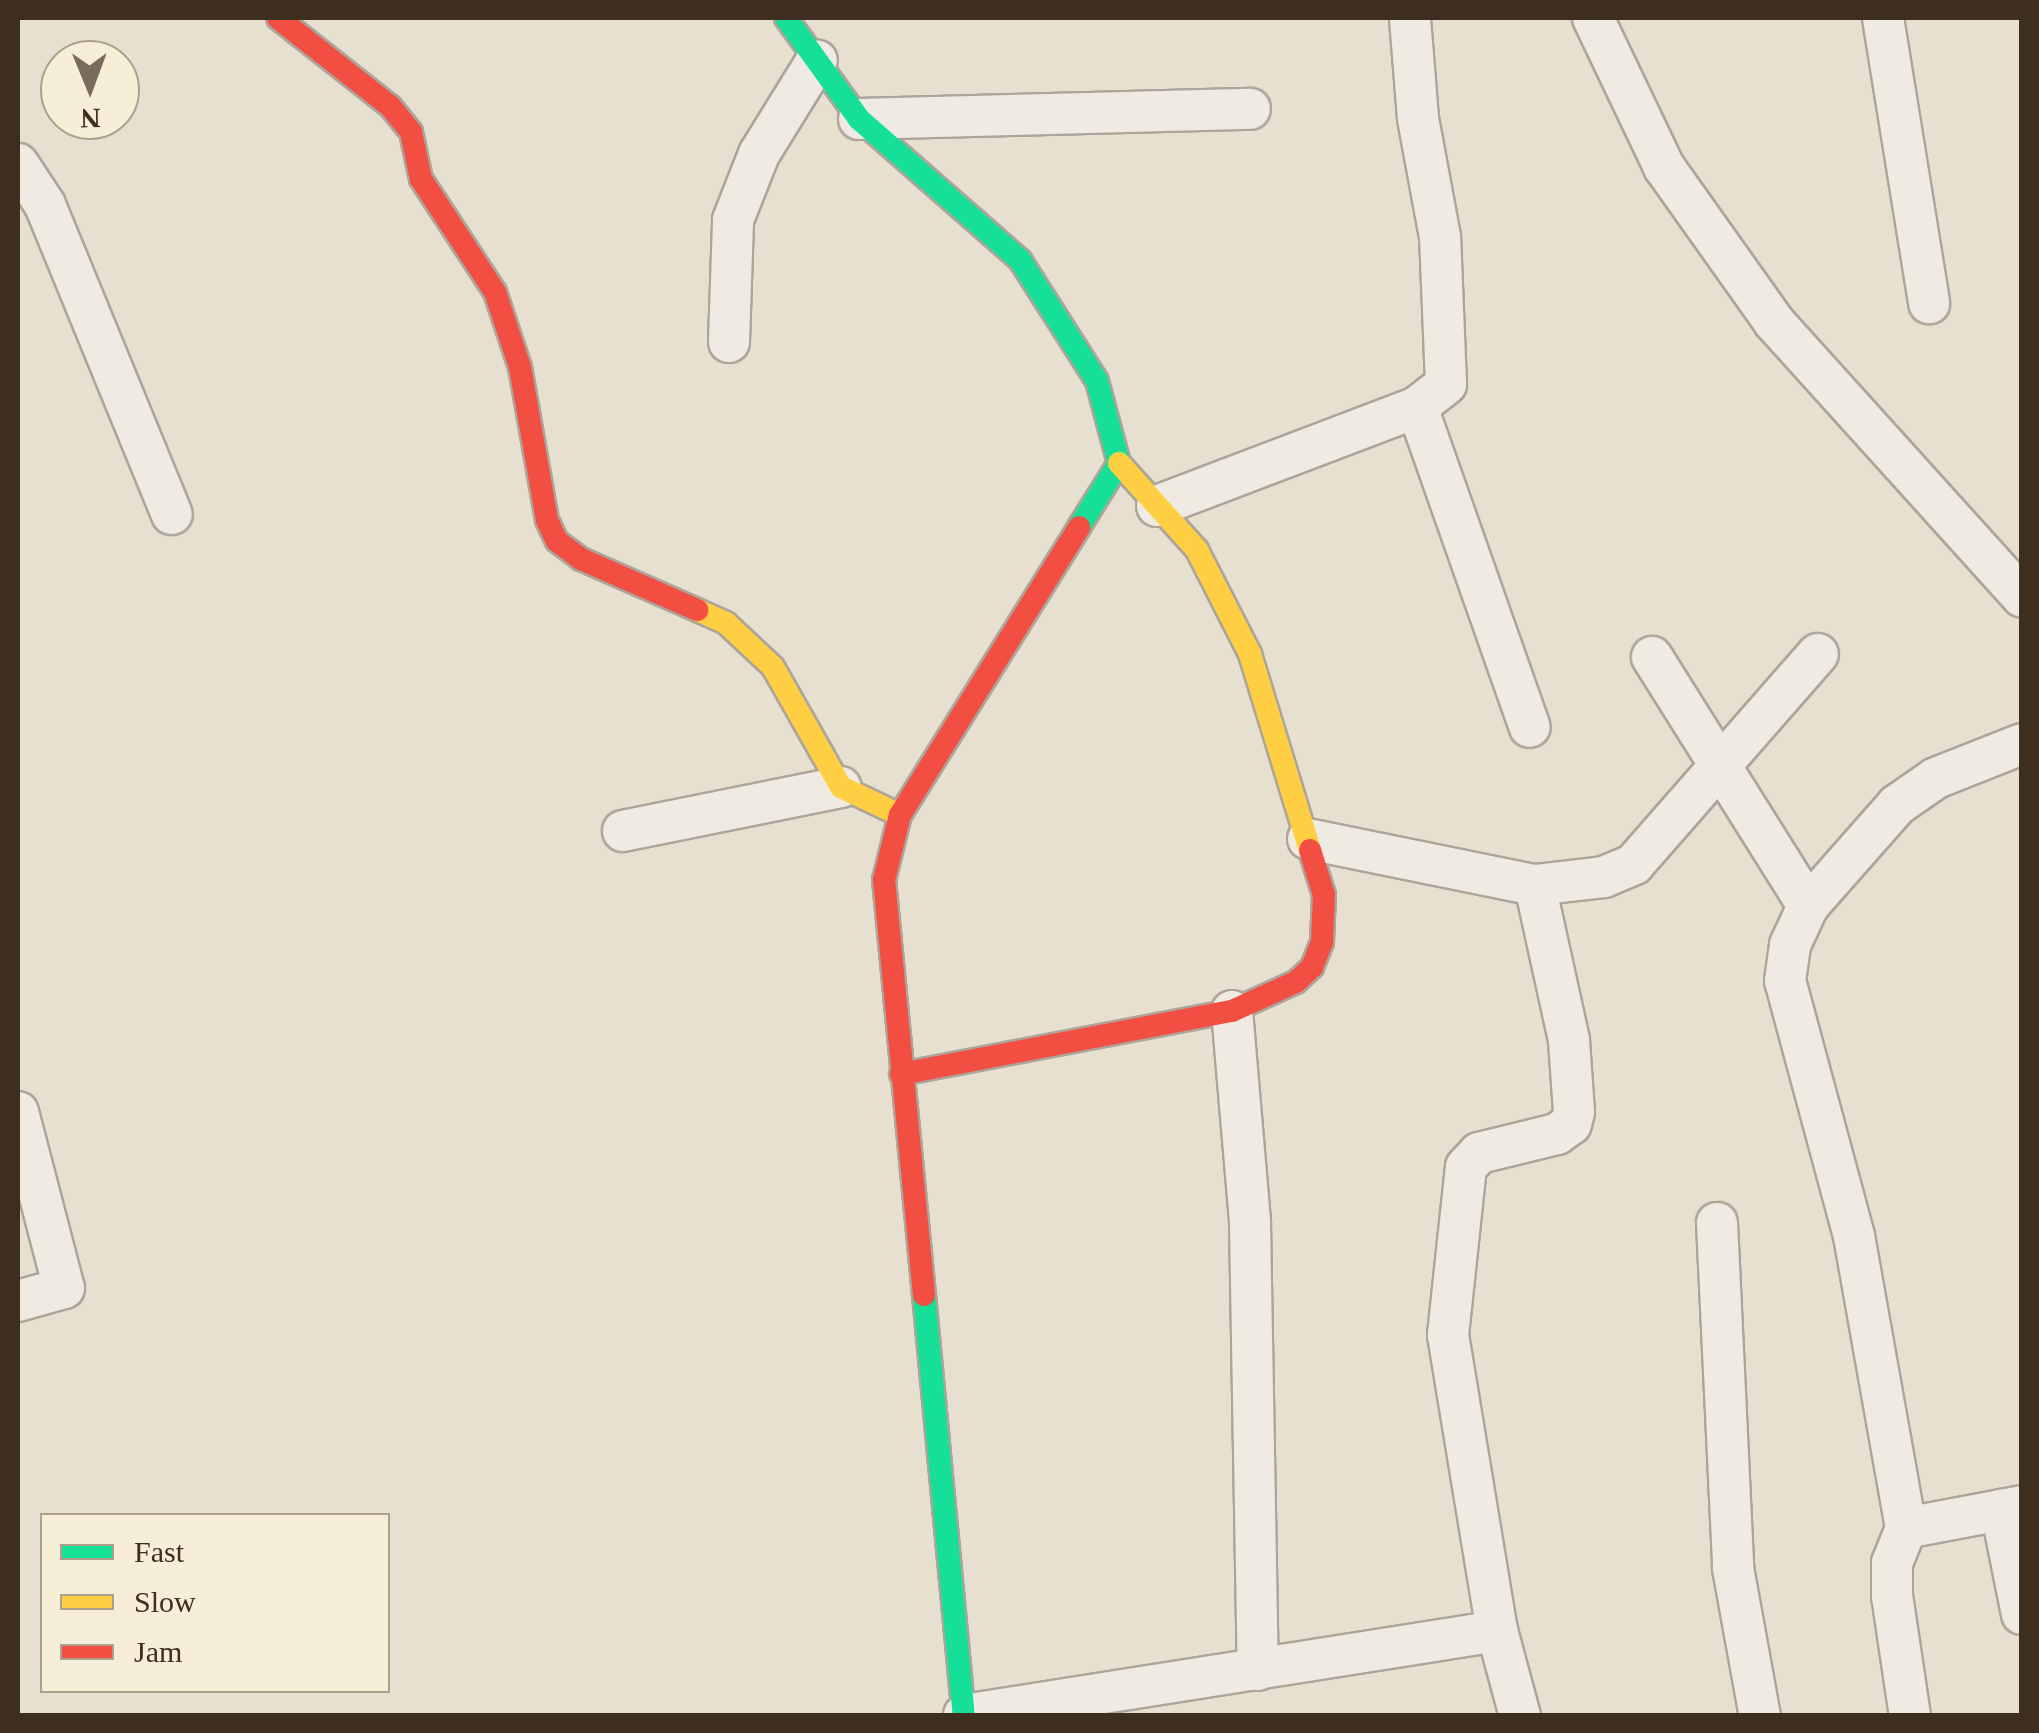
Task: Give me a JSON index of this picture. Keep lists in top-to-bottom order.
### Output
{
  "legend": ["Fast", "Slow", "Jam"],
  "north": "bottom"
}
